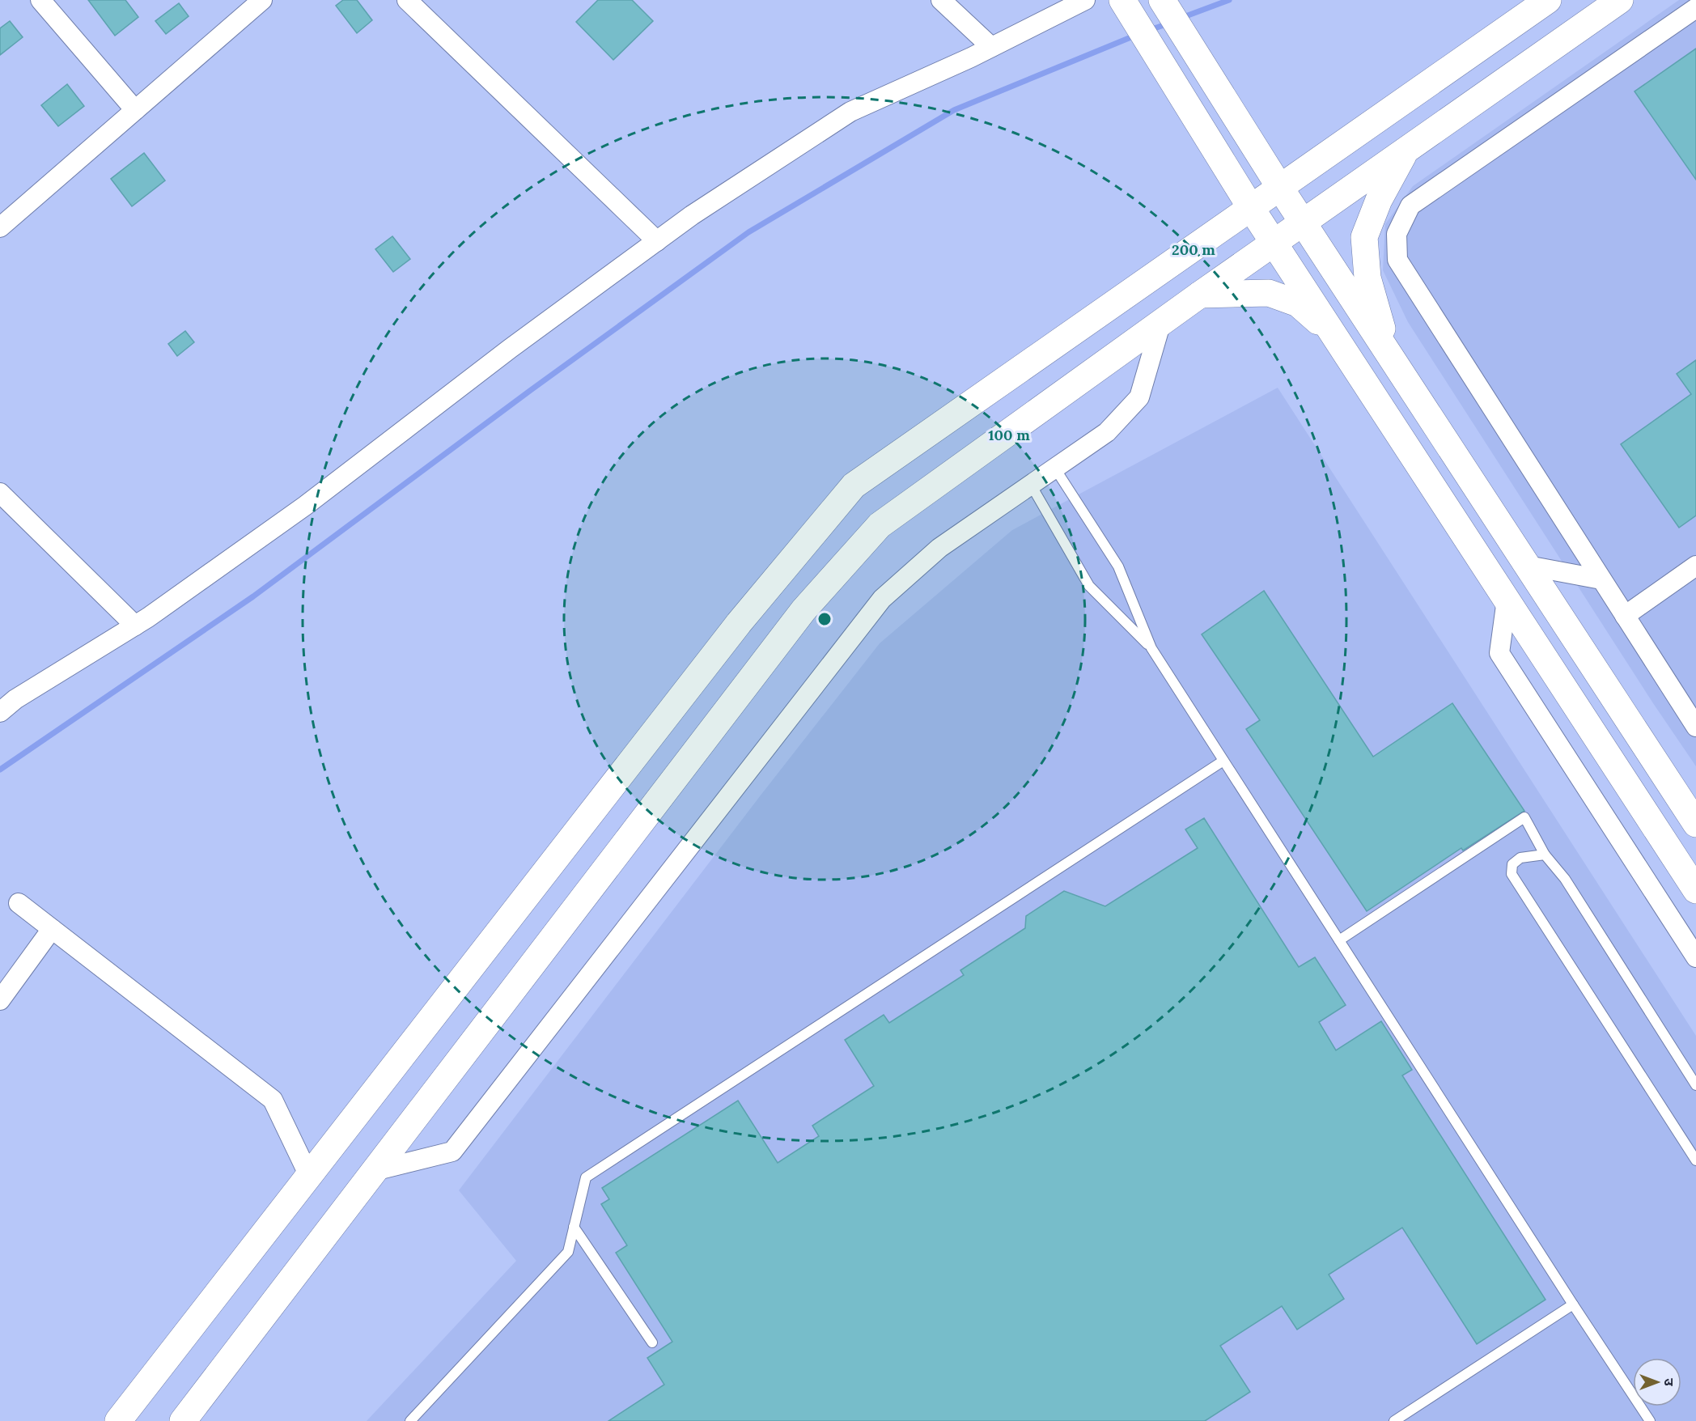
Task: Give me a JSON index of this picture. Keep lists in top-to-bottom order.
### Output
{
  "north": "right",
  "rings": ["200 m", "100 m"]
}
